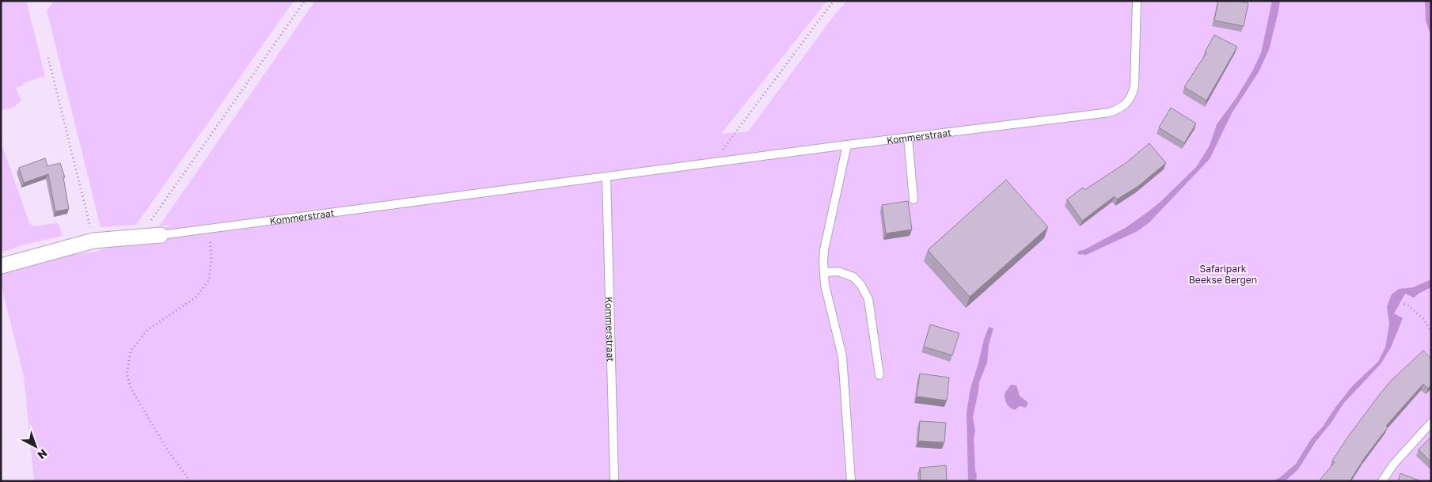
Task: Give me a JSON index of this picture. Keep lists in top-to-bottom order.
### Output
{
  "streets": {
    "street": ["Kommerstraat"]
  },
  "parks": ["Safaripark Beekse Bergen"],
  "north": "bottom right"
}
